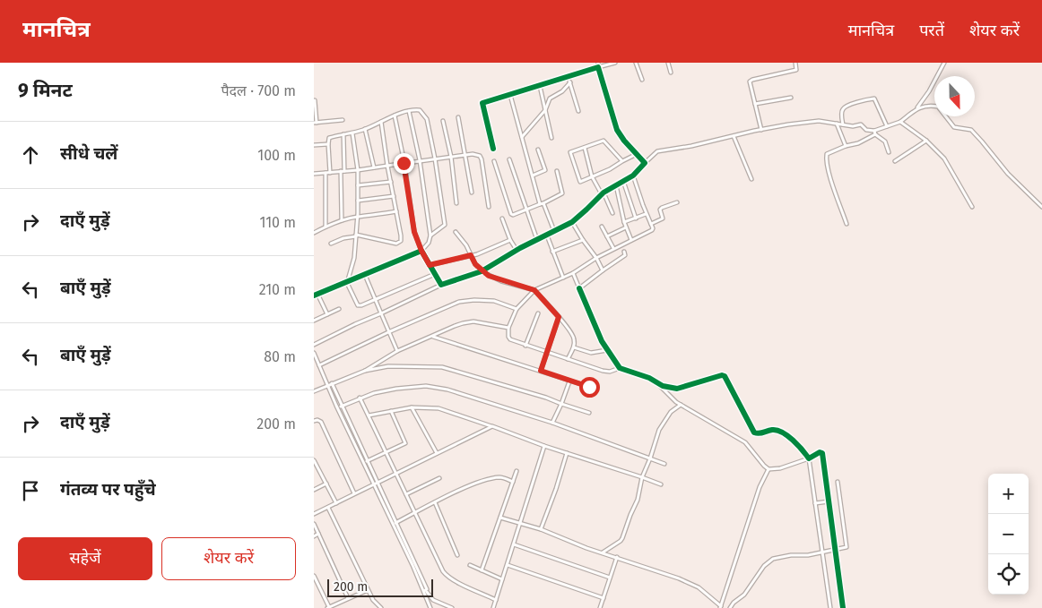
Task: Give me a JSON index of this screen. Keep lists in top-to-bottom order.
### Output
{
  "scale_bar": "200 m",
  "north": "bottom",
  "page": {
    "header": "मानचित्र",
    "nav": ["मानचित्र", "परतें", "शेयर करें"],
    "heading": ["9 मिनट", "पैदल · 700 m"],
    "list": [
      ["सीधे चलें", "100 m"],
      ["दाएँ मुड़ें", "110 m"],
      ["बाएँ मुड़ें", "210 m"],
      ["बाएँ मुड़ें", "80 m"],
      ["दाएँ मुड़ें", "200 m"],
      "गंतव्य पर पहुँचे"
    ],
    "map_buttons": ["+", "−"],
    "buttons": ["सहेजें", "शेयर करें"],
    "scale": "200 m"
  }
}
